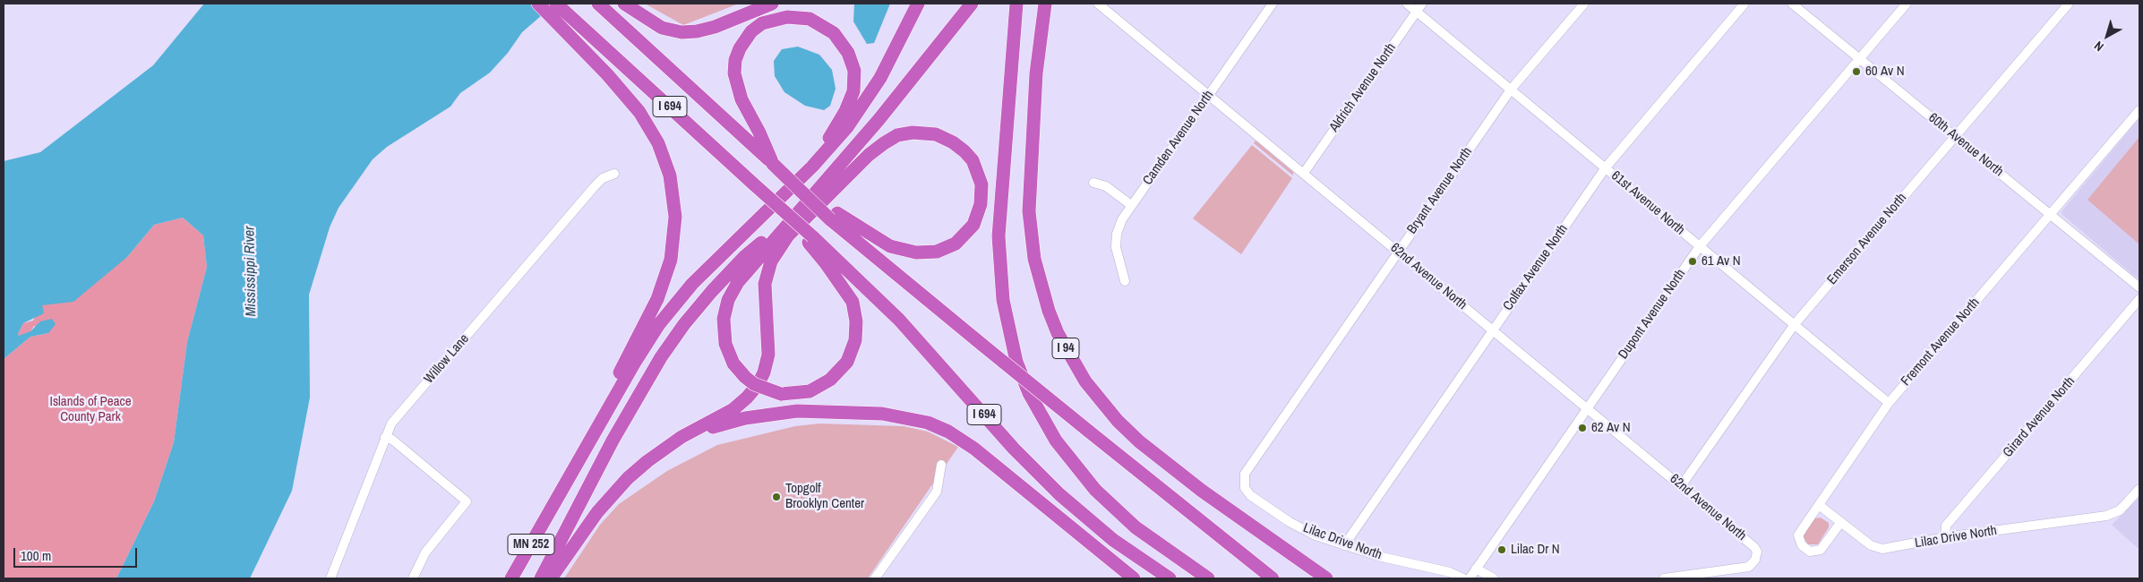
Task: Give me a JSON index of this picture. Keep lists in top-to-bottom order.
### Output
{
  "streets": {
    "highway": ["I 694", "I 94", "MN 252"],
    "street": [
      "Aldrich Avenue North",
      "Camden Avenue North",
      "60th Avenue North",
      "Bryant Avenue North",
      "61st Avenue North",
      "Emerson Avenue North",
      "Colfax Avenue North",
      "62nd Avenue North",
      "Dupont Avenue North",
      "Fremont Avenue North",
      "Willow Lane",
      "Girard Avenue North",
      "Lilac Drive North"
    ]
  },
  "crossings": [
    ["Aldrich Avenue North", "61st Avenue North"],
    ["Aldrich Avenue North", "62nd Avenue North"],
    ["Camden Avenue North", "62nd Avenue North"],
    ["60th Avenue North", "Emerson Avenue North"],
    ["60th Avenue North", "Dupont Avenue North"],
    ["60th Avenue North", "Fremont Avenue North"],
    ["Bryant Avenue North", "61st Avenue North"],
    ["Bryant Avenue North", "62nd Avenue North"],
    ["Bryant Avenue North", "Lilac Drive North"],
    ["61st Avenue North", "Emerson Avenue North"],
    ["61st Avenue North", "Colfax Avenue North"],
    ["61st Avenue North", "Dupont Avenue North"],
    ["61st Avenue North", "Fremont Avenue North"],
    ["Emerson Avenue North", "62nd Avenue North"],
    ["Colfax Avenue North", "62nd Avenue North"],
    ["Colfax Avenue North", "Lilac Drive North"],
    ["62nd Avenue North", "Dupont Avenue North"],
    ["Fremont Avenue North", "Lilac Drive North"],
    ["Girard Avenue North", "Lilac Drive North"]
  ],
  "water": ["Mississippi River"],
  "parks": ["Islands of Peace County Park"],
  "places": [
    "60 Av N",
    "61 Av N",
    "62 Av N",
    "Topgolf Brooklyn Center",
    "Lilac Dr N"
  ],
  "scale_bar": "100 m",
  "north": "bottom left"
}
